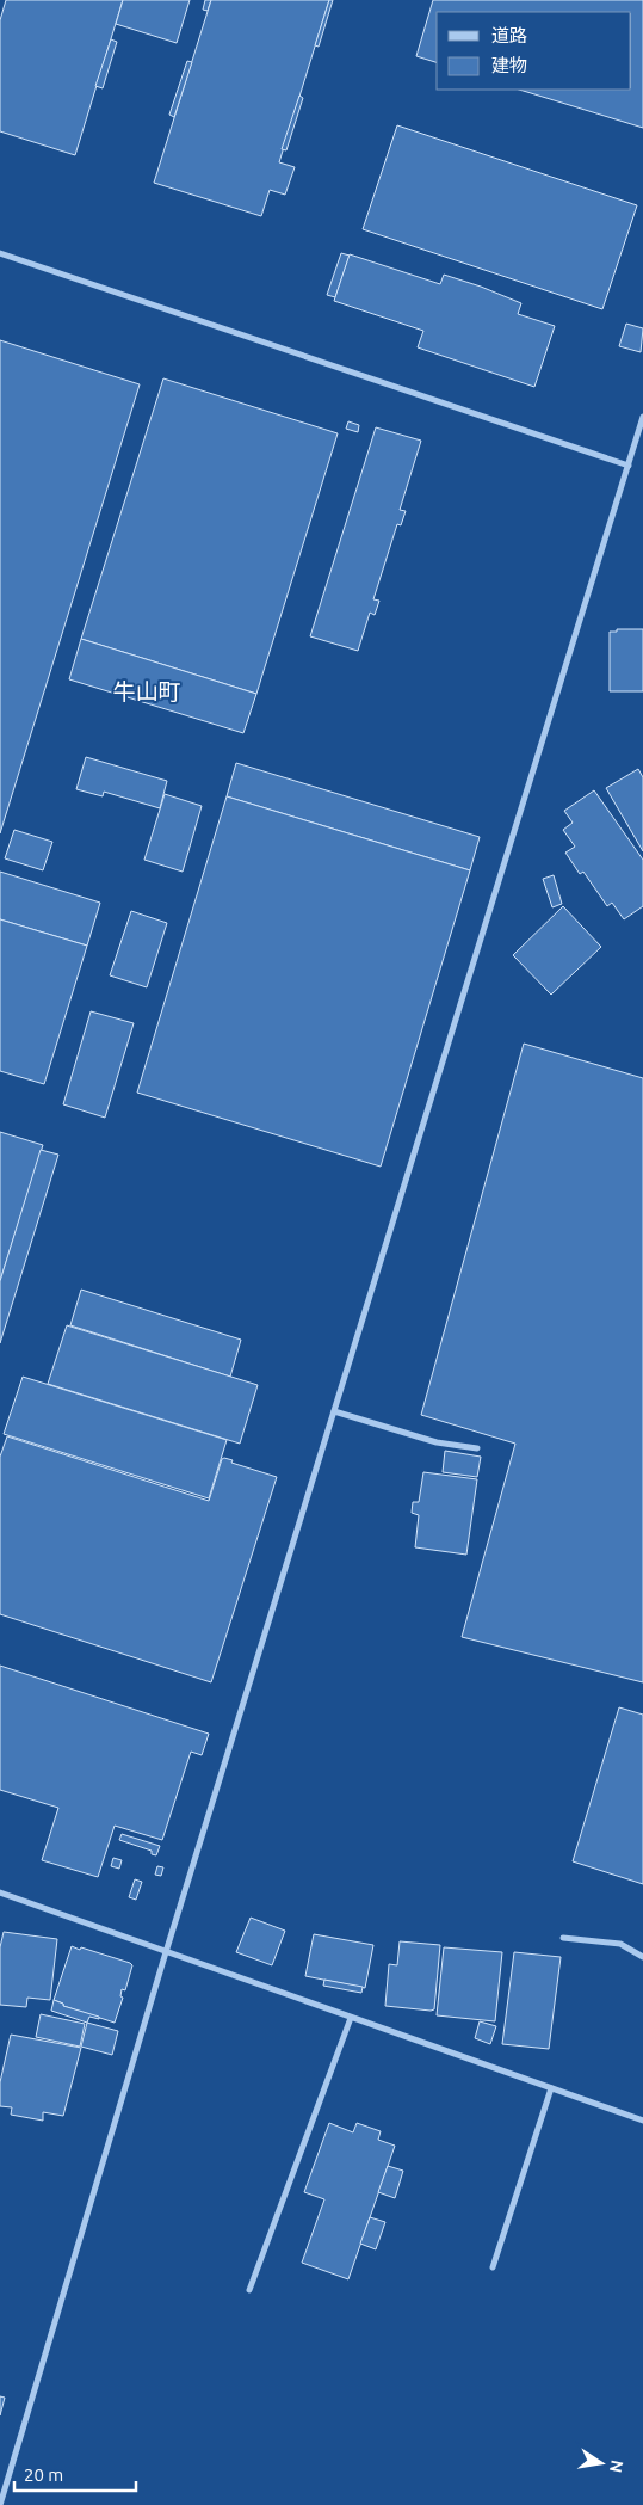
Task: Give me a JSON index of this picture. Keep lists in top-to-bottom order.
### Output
{
  "districts": ["牛山町"],
  "legend": ["道路", "建物"],
  "scale_bar": "20 m",
  "north": "right"
}
